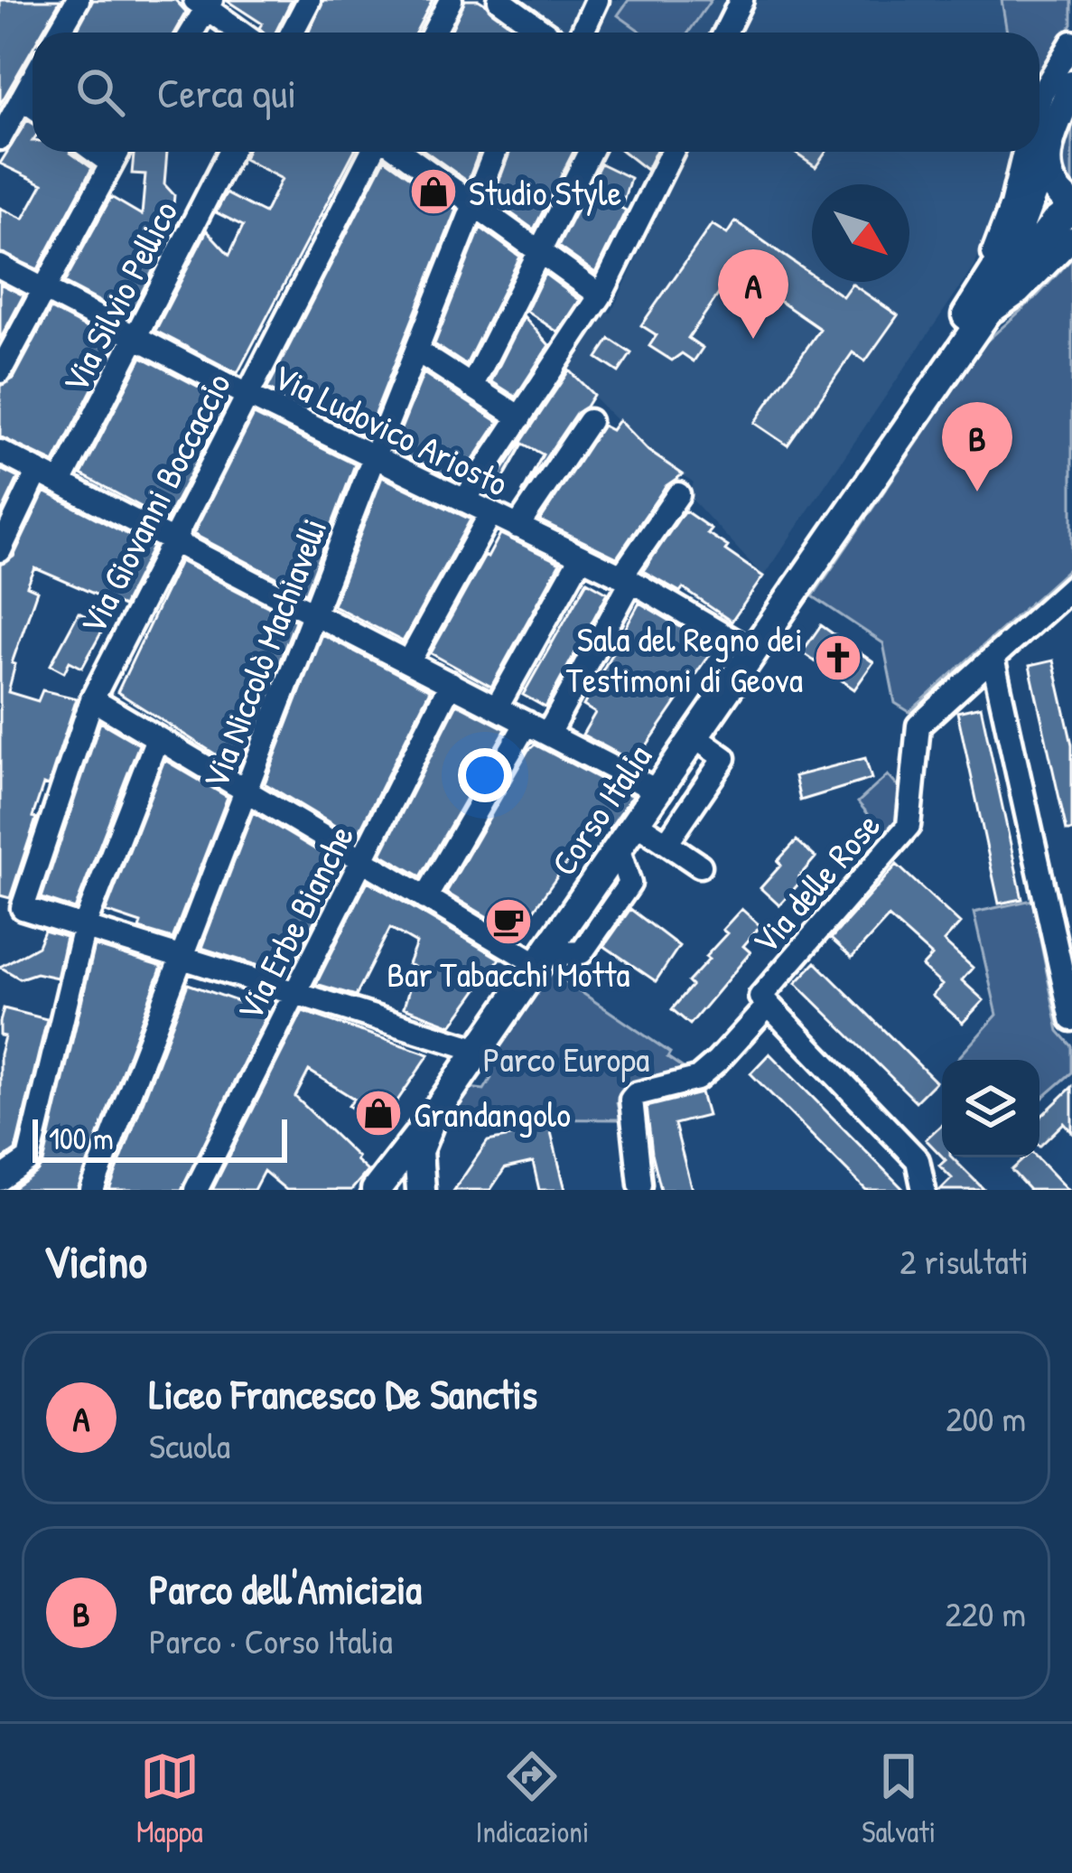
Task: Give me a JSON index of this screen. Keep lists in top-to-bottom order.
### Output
{
  "streets": {
    "main road": ["Corso Italia"],
    "street": [
      "Via Silvio Pellico",
      "Via Ludovico Ariosto",
      "Via Giovanni Boccaccio",
      "Via Niccolò Machiavelli",
      "Via delle Rose",
      "Via Erbe Bianche"
    ]
  },
  "crossings": [
    ["Via Silvio Pellico", "Via Ludovico Ariosto"],
    ["Via Ludovico Ariosto", "Via Giovanni Boccaccio"],
    ["Via Ludovico Ariosto", "Via Niccolò Machiavelli"],
    ["Via Ludovico Ariosto", "Corso Italia"]
  ],
  "parks": ["Parco Europa"],
  "places": {
    "shop": ["Studio Style", "Grandangolo"],
    "church": ["Sala del Regno dei Testimoni di Geova"],
    "cafe": ["Bar Tabacchi Motta"]
  },
  "scale_bar": "100 m",
  "north": "bottom right",
  "page": {
    "search": "Cerca qui",
    "pins": ["A", "B"],
    "scale": "100 m",
    "heading": ["Vicino", "2 risultati"],
    "list": [
      {
        "mark": "A",
        "name": "Liceo Francesco De Sanctis",
        "note": "Scuola",
        "value": "200 m"
      },
      {
        "mark": "B",
        "name": "Parco dell'Amicizia",
        "note": "Parco · Corso Italia",
        "value": "220 m"
      }
    ],
    "nav": ["Mappa", "Indicazioni", "Salvati"]
  }
}
